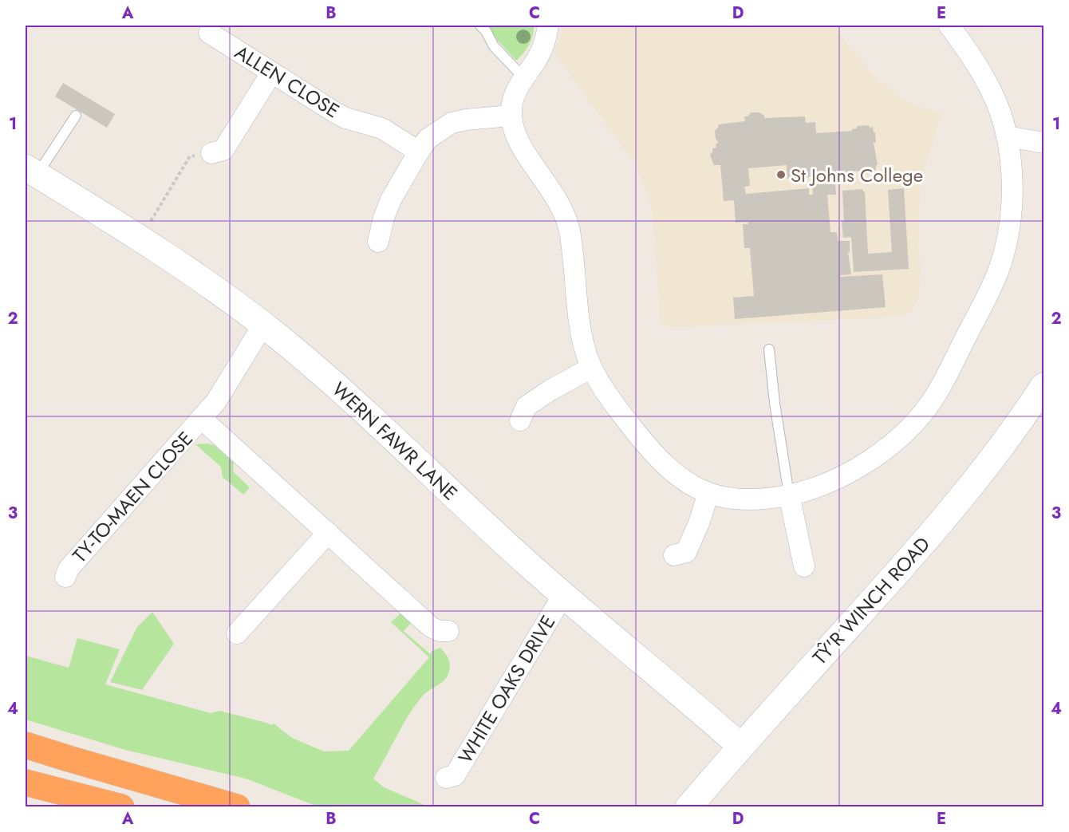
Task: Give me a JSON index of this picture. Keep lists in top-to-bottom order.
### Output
{
  "streets": {
    "street": [
      "ALLEN CLOSE",
      "WERN FAWR LANE",
      "TY-TO-MAEN CLOSE",
      "TŶ'R WINCH ROAD",
      "WHITE OAKS DRIVE"
    ]
  },
  "crossings": [
    ["WERN FAWR LANE", "TY-TO-MAEN CLOSE"],
    ["WERN FAWR LANE", "TŶ'R WINCH ROAD"],
    ["WERN FAWR LANE", "WHITE OAKS DRIVE"]
  ],
  "places": ["St Johns College"],
  "grid": {
    "columns": [
      "A",
      "B",
      "C",
      "D",
      "E"
    ],
    "rows": [
      "1",
      "2",
      "3",
      "4"
    ]
  }
}
